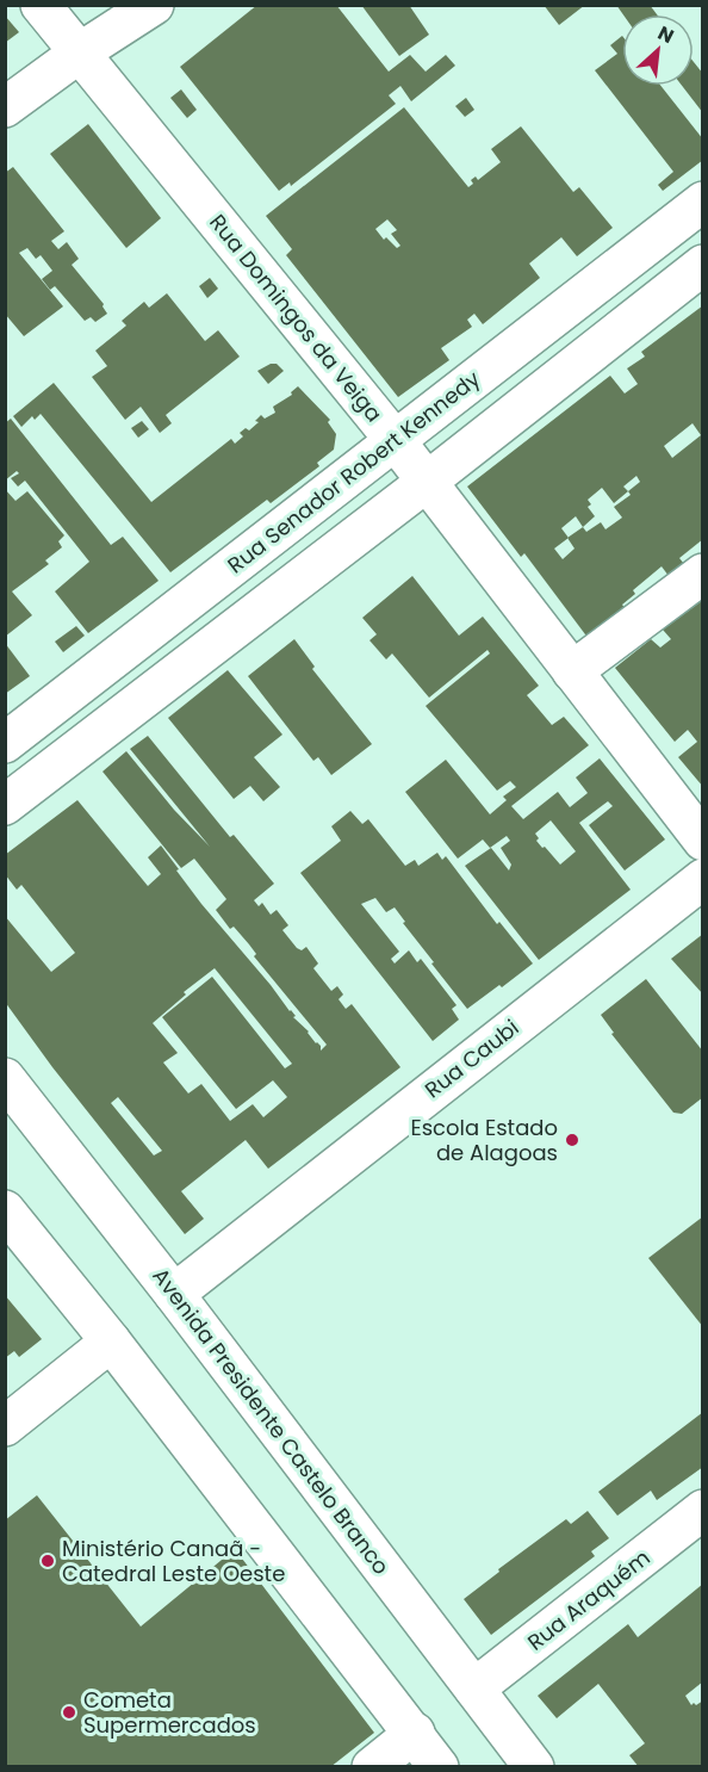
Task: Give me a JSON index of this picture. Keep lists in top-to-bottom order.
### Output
{
  "streets": {
    "street": [
      "Rua Domingos da Veiga",
      "Rua Senador Robert Kennedy",
      "Rua Caubi",
      "Avenida Presidente Castelo Branco",
      "Rua Araquém"
    ]
  },
  "crossings": [
    ["Rua Domingos da Veiga", "Rua Senador Robert Kennedy"],
    ["Rua Caubi", "Avenida Presidente Castelo Branco"],
    ["Avenida Presidente Castelo Branco", "Rua Araquém"]
  ],
  "places": ["Escola Estado de Alagoas", "Ministério Canaã - Catedral Leste Oeste", "Cometa Supermercados"],
  "north": "top right"
}
